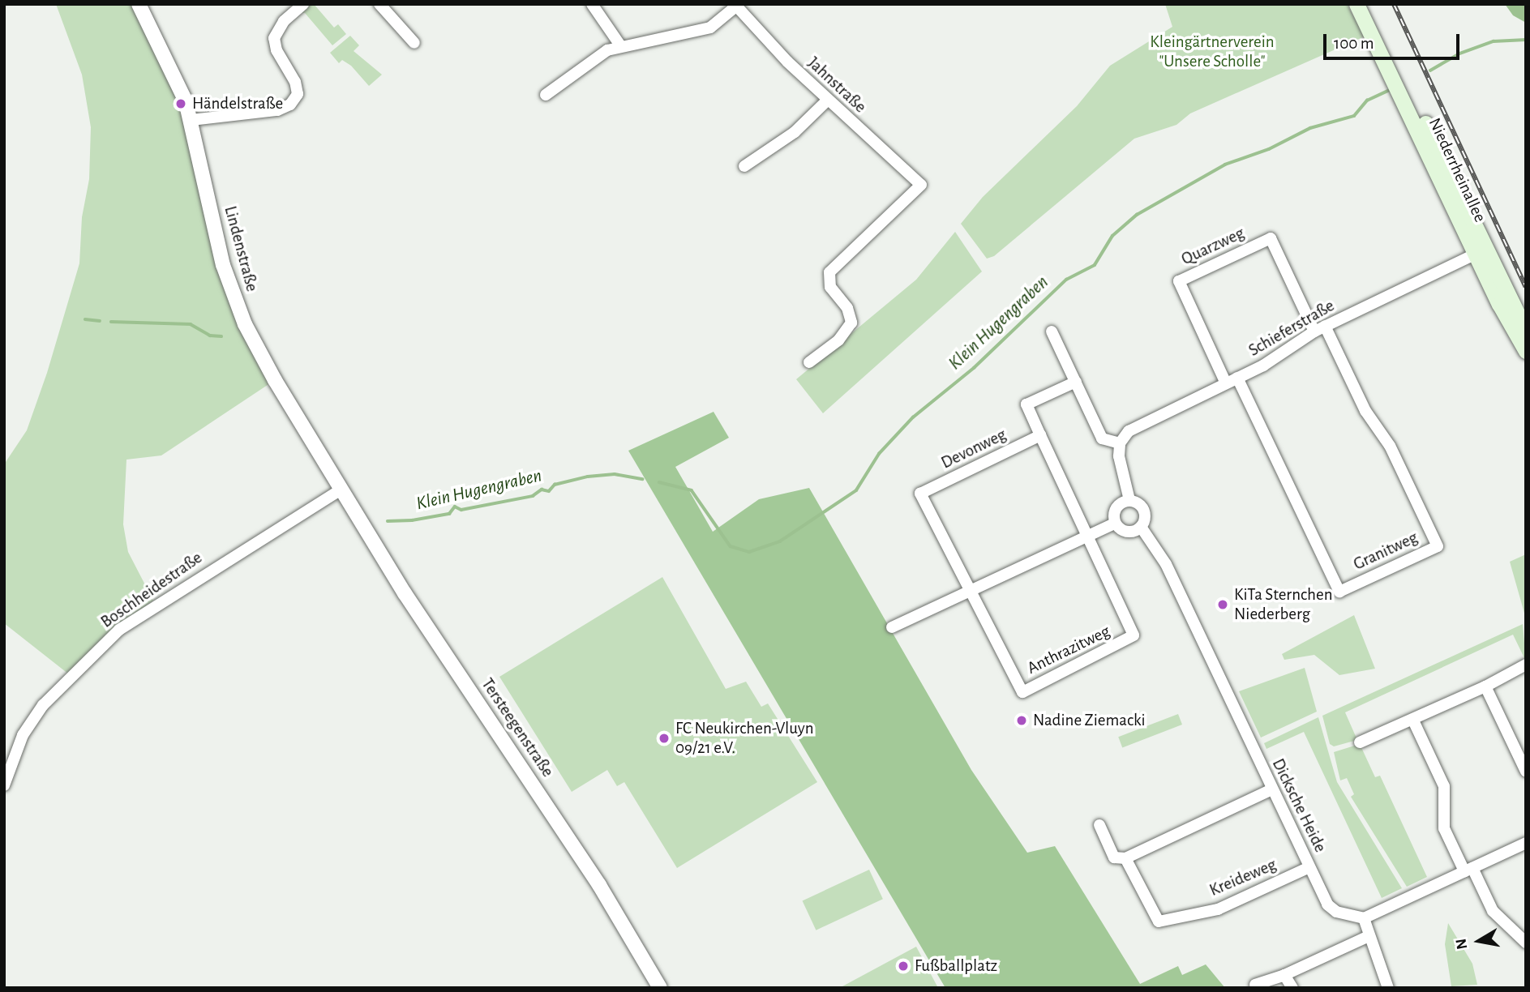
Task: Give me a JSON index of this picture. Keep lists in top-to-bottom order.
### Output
{
  "streets": {
    "main road": ["Niederrheinallee"],
    "street": [
      "Jahnstraße",
      "Quarzweg",
      "Lindenstraße",
      "Schieferstraße",
      "Devonweg",
      "Granitweg",
      "Boschheidestraße",
      "Anthrazitweg",
      "Tersteegenstraße",
      "Dicksche Heide",
      "Kreideweg"
    ]
  },
  "crossings": [
    ["Niederrheinallee", "Schieferstraße"],
    ["Quarzweg", "Schieferstraße"],
    ["Quarzweg", "Granitweg"],
    ["Lindenstraße", "Boschheidestraße"],
    ["Lindenstraße", "Tersteegenstraße"],
    ["Schieferstraße", "Granitweg"],
    ["Devonweg", "Anthrazitweg"],
    ["Boschheidestraße", "Tersteegenstraße"],
    ["Dicksche Heide", "Kreideweg"]
  ],
  "water": ["Klein Hugengraben"],
  "parks": ["Kleingärtnerverein \"Unsere Scholle\""],
  "places": [
    "Händelstraße",
    "KiTa Sternchen Niederberg",
    "Nadine Ziemacki",
    "FC Neukirchen-Vluyn 09/21 e.V.",
    "Fußballplatz"
  ],
  "scale_bar": "100 m",
  "north": "left"
}
